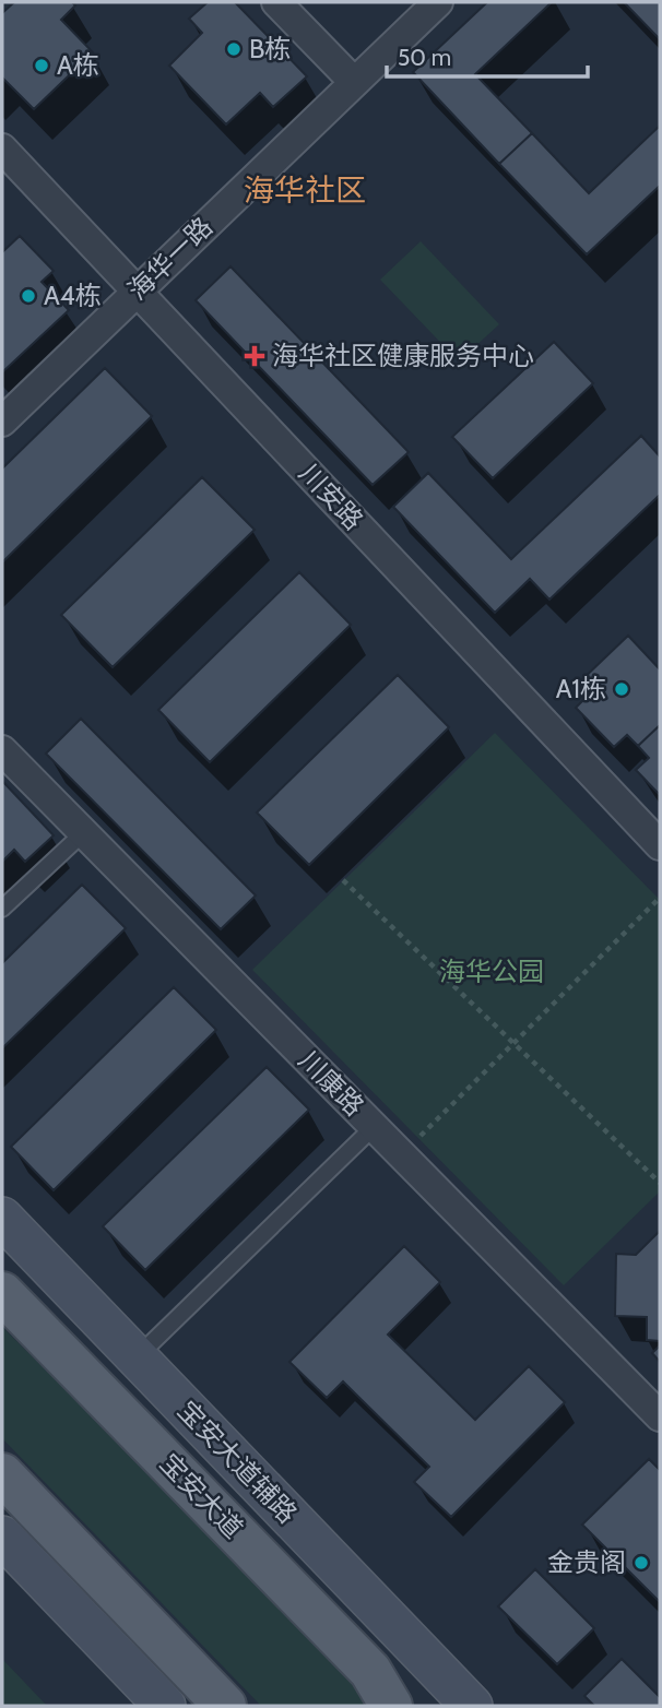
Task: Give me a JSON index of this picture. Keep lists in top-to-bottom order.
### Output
{
  "streets": {
    "main road": ["宝安大道辅路", "宝安大道"],
    "street": ["海华一路", "川安路", "川康路"]
  },
  "crossings": [
    ["海华一路", "川安路"]
  ],
  "districts": ["海华社区"],
  "parks": ["海华公园"],
  "places": {
    "other": [
      "B栋",
      "A栋",
      "A4栋",
      "A1栋",
      "金贵阁"
    ],
    "health": ["海华社区健康服务中心"]
  },
  "scale_bar": "50 m"
}
